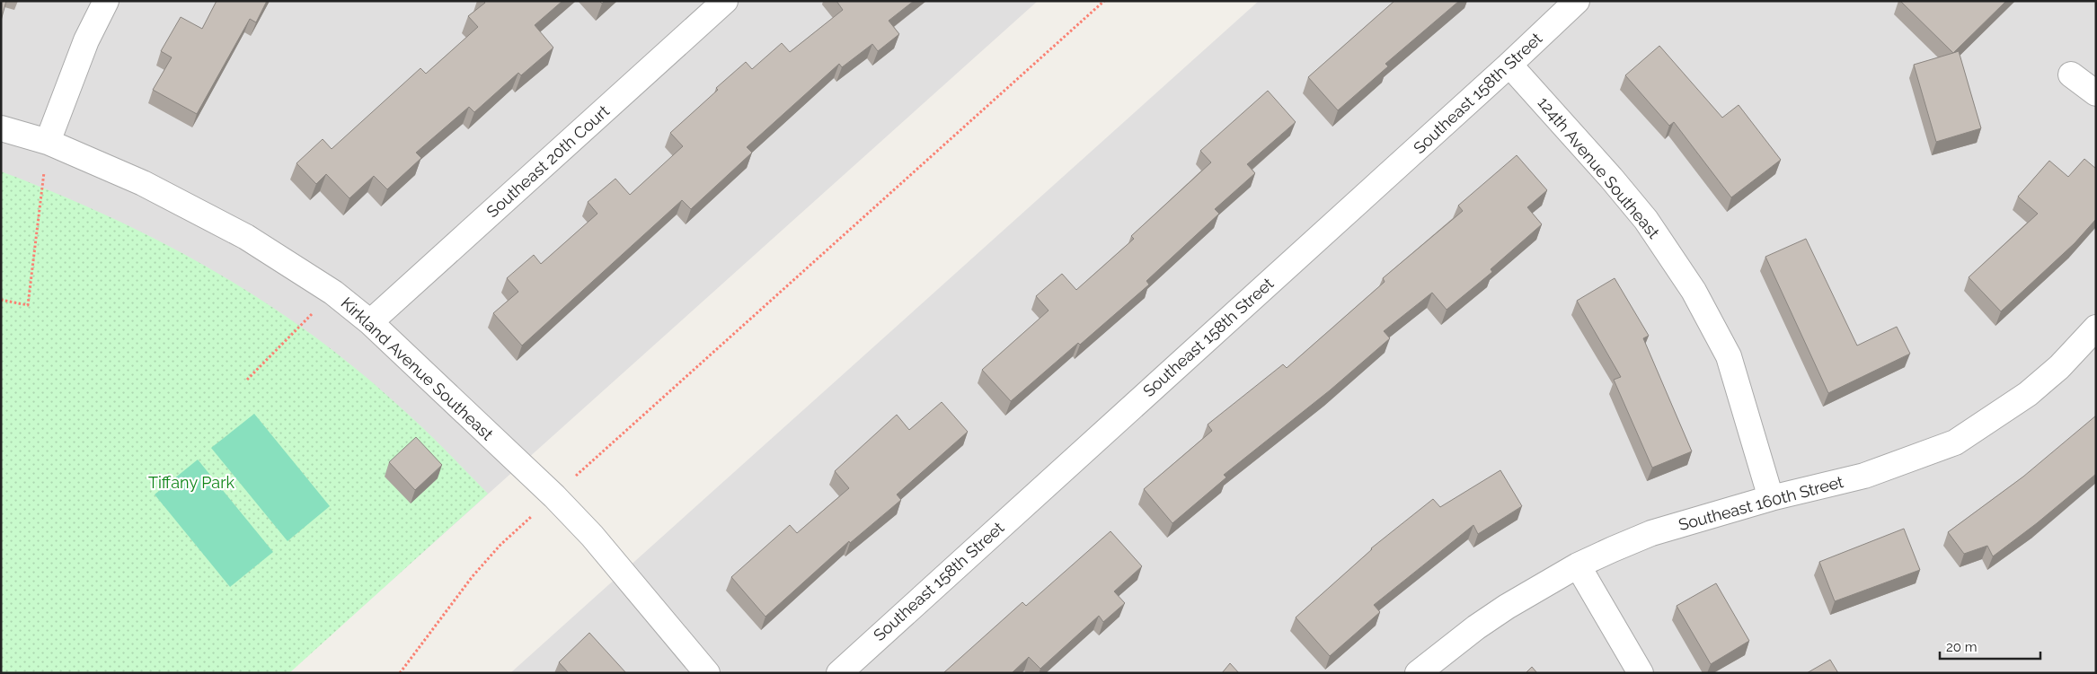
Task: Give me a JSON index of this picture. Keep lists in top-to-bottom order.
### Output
{
  "streets": {
    "street": [
      "Southeast 158th Street",
      "Southeast 20th Court",
      "124th Avenue Southeast",
      "Kirkland Avenue Southeast",
      "Southeast 160th Street"
    ]
  },
  "crossings": [
    ["Southeast 158th Street", "124th Avenue Southeast"],
    ["Southeast 20th Court", "Kirkland Avenue Southeast"],
    ["124th Avenue Southeast", "Southeast 160th Street"]
  ],
  "parks": ["Tiffany Park"],
  "scale_bar": "20 m"
}
